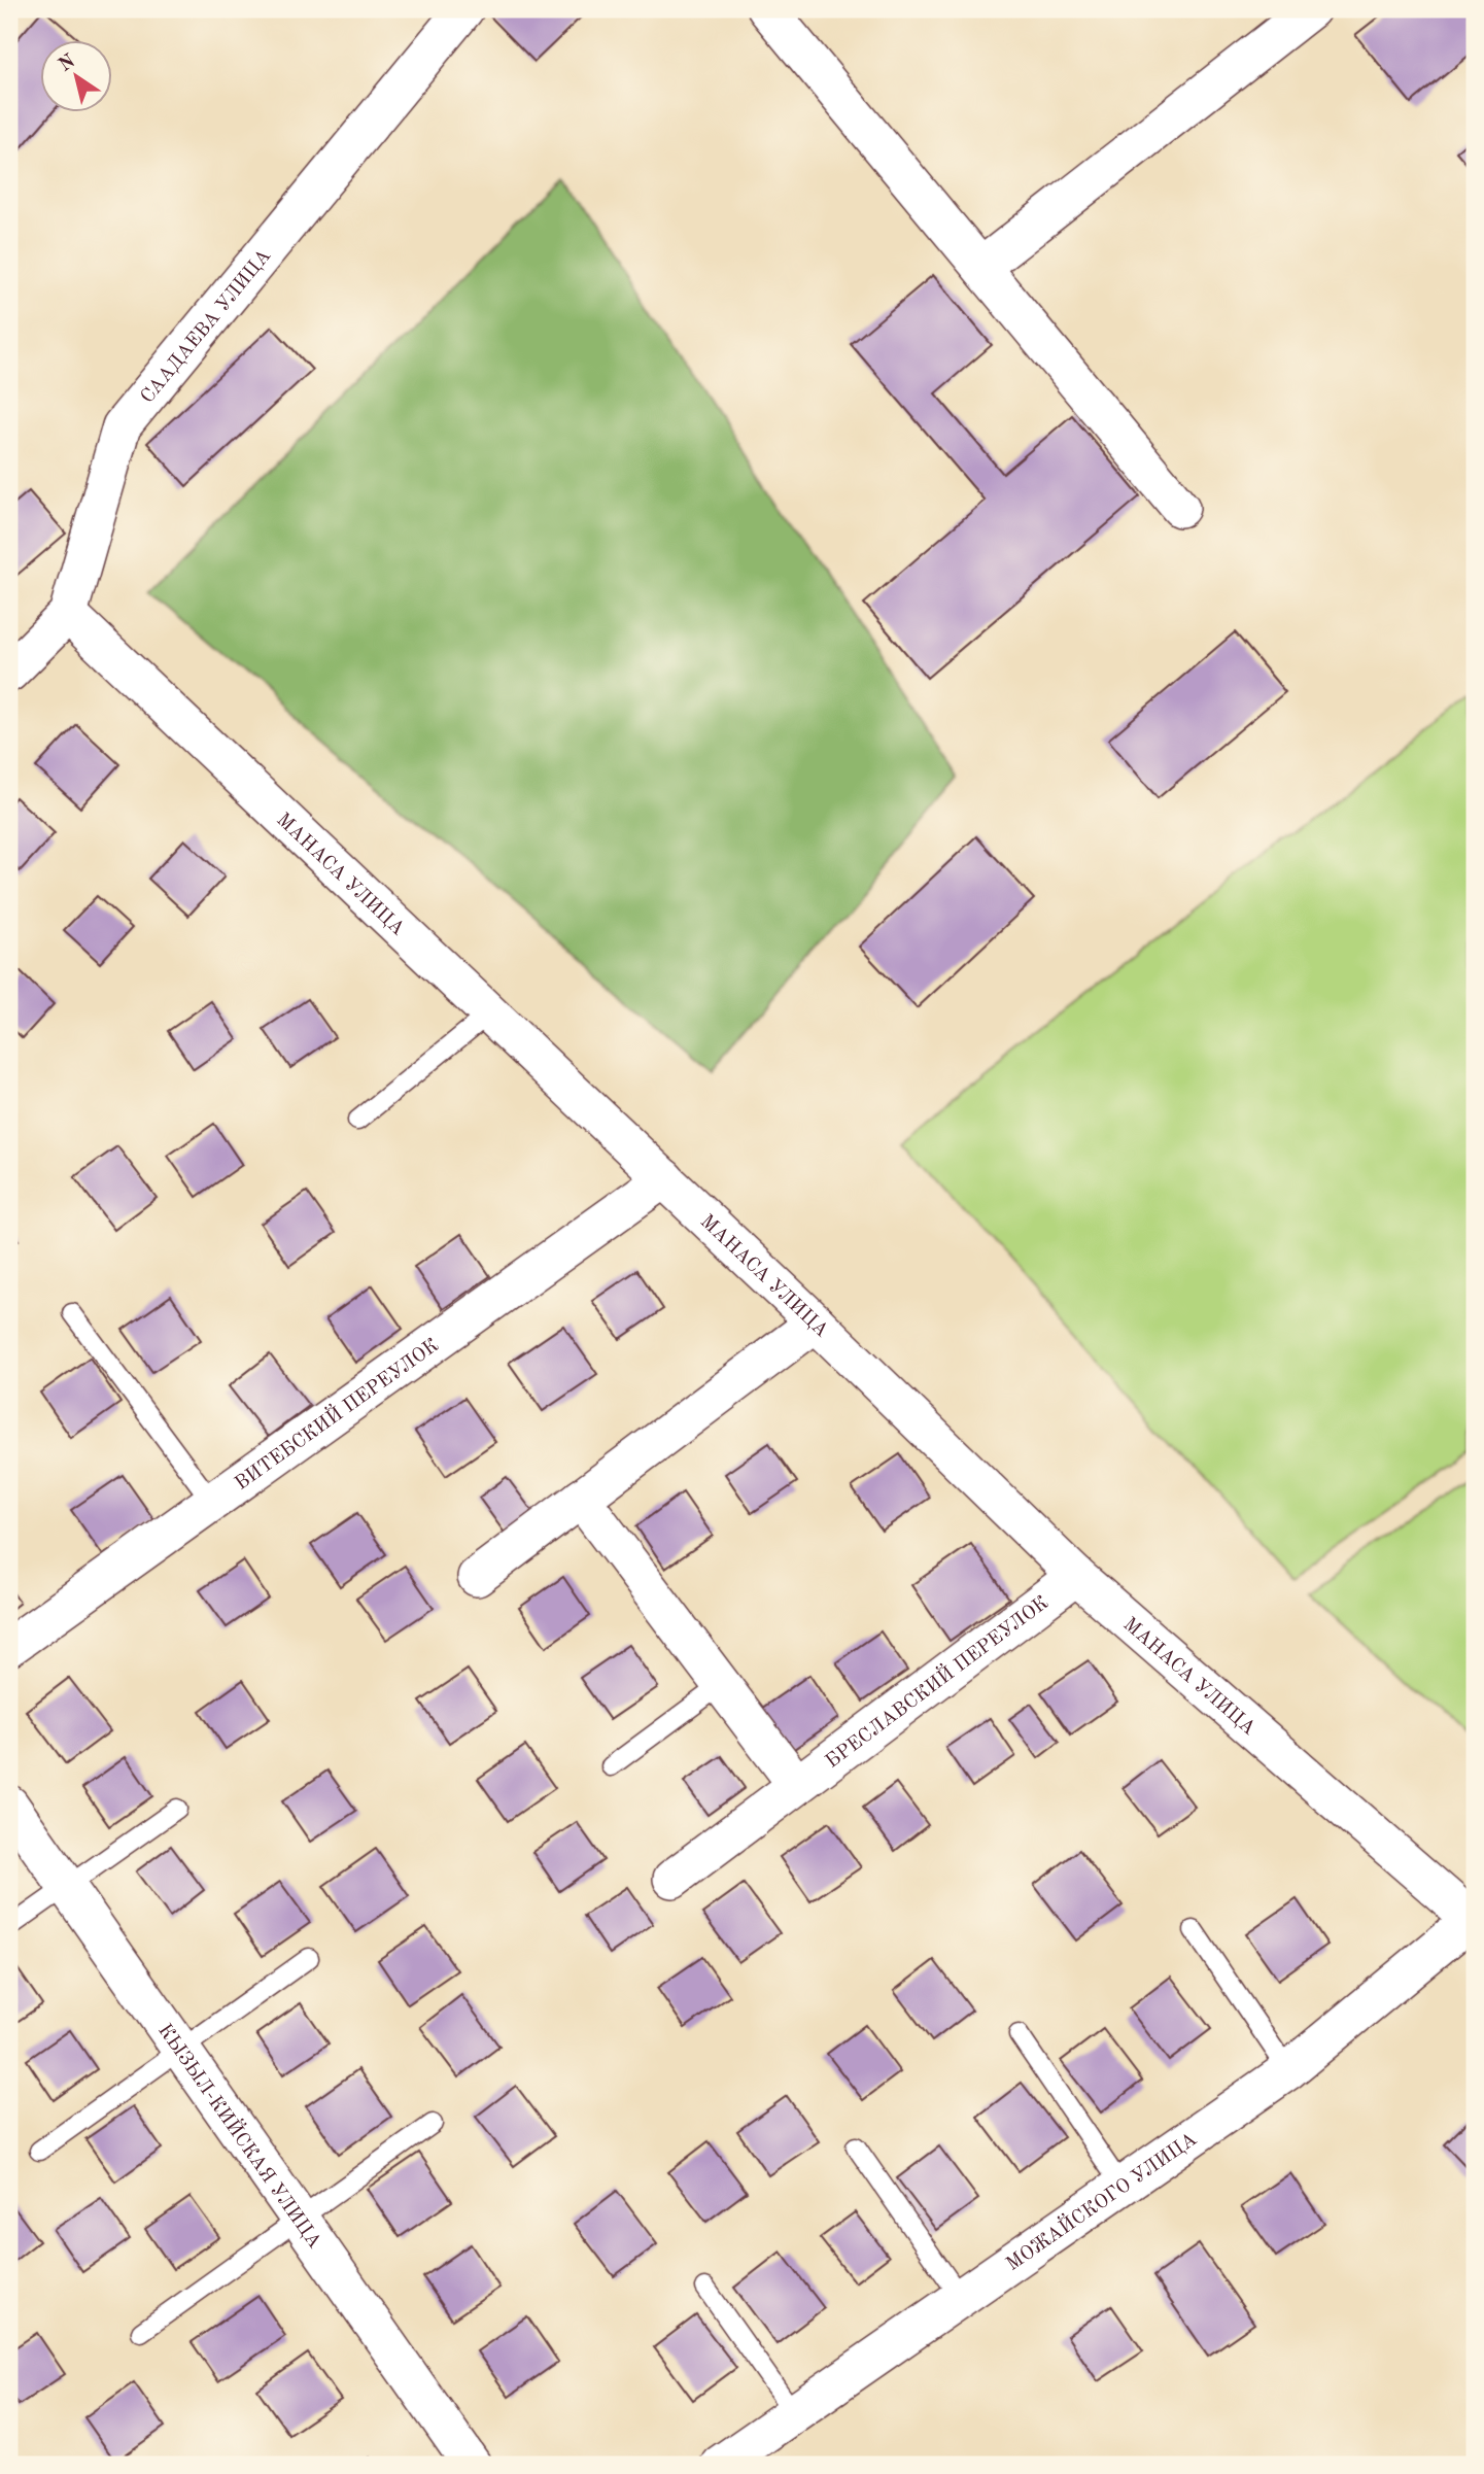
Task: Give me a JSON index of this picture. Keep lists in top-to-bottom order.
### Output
{
  "streets": {
    "street": [
      "СААДАЕВА УЛИЦА",
      "МАНАСА УЛИЦА",
      "ВИТЕБСКИЙ ПЕРЕУЛОК",
      "БРЕСЛАВСКИЙ ПЕРЕУЛОК",
      "КЫЗЫЛ-КИЙСКАЯ УЛИЦА",
      "МОЖАЙСКОГО УЛИЦА"
    ]
  },
  "crossings": [
    ["СААДАЕВА УЛИЦА", "МАНАСА УЛИЦА"],
    ["МАНАСА УЛИЦА", "ВИТЕБСКИЙ ПЕРЕУЛОК"],
    ["МАНАСА УЛИЦА", "БРЕСЛАВСКИЙ ПЕРЕУЛОК"],
    ["МАНАСА УЛИЦА", "МОЖАЙСКОГО УЛИЦА"]
  ],
  "north": "top left"
}
